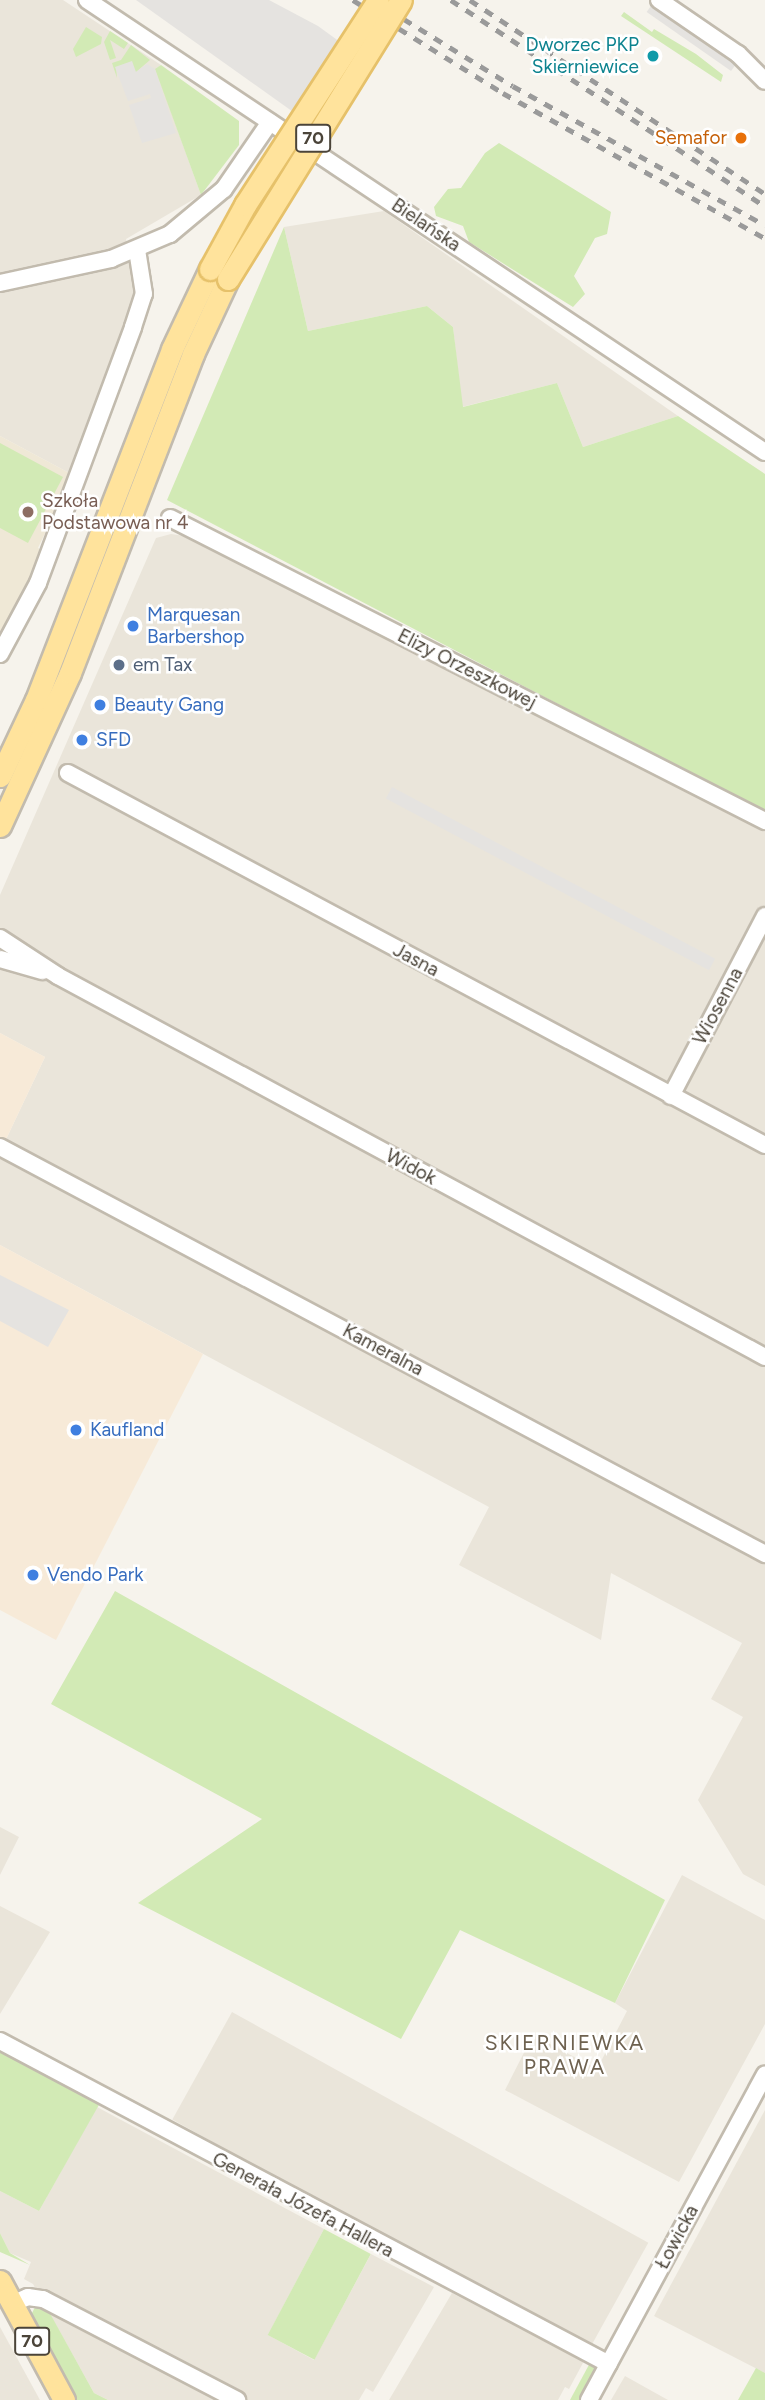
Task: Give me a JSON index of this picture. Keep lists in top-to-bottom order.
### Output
{
  "streets": {
    "main road": ["70"],
    "street": [
      "Bielańska",
      "Elizy Orzeszkowej",
      "Jasna",
      "Wiosenna",
      "Widok",
      "Kameralna",
      "Generała Józefa Hallera",
      "Łowicka"
    ]
  },
  "crossings": [
    ["Jasna", "Wiosenna"],
    ["Generała Józefa Hallera", "Łowicka"]
  ],
  "districts": ["SKIERNIEWKA PRAWA"],
  "places": [
    "Dworzec PKP Skierniewice",
    "Semafor",
    "Szkoła Podstawowa nr 4",
    "Marquesan Barbershop",
    "em Tax",
    "Beauty Gang",
    "SFD",
    "Kaufland",
    "Vendo Park"
  ]
}
